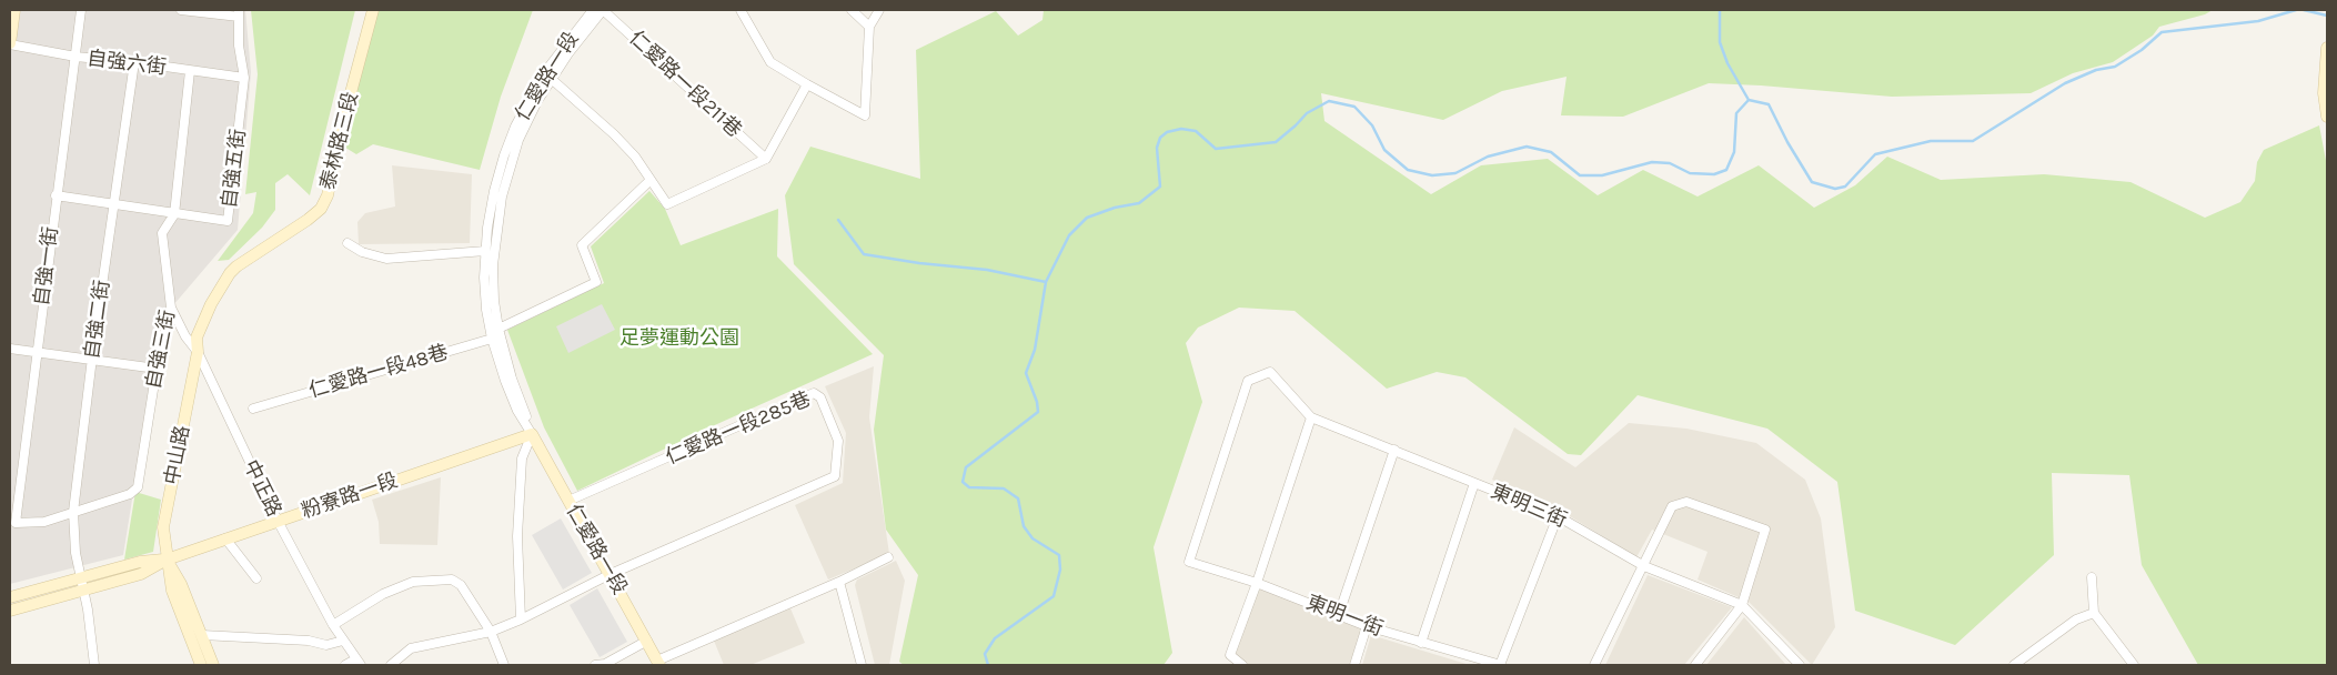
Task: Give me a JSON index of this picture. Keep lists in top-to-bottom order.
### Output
{
  "streets": {
    "main road": [
      "仁愛路一段",
      "泰林路三段",
      "中山路",
      "粉寮路一段"
    ],
    "street": [
      "自強六街",
      "仁愛路一段211巷",
      "自強五街",
      "自強一街",
      "自強二街",
      "自強三街",
      "仁愛路一段48巷",
      "仁愛路一段285巷",
      "中正路",
      "東明三街",
      "東明一街"
    ]
  },
  "crossings": [
    ["自強六街", "自強五街"],
    ["自強六街", "自強一街"],
    ["自強六街", "自強二街"],
    ["自強六街", "自強三街"],
    ["仁愛路一段", "仁愛路一段211巷"],
    ["仁愛路一段", "仁愛路一段48巷"],
    ["仁愛路一段", "仁愛路一段285巷"],
    ["仁愛路一段", "粉寮路一段"],
    ["泰林路三段", "中山路"],
    ["泰林路三段", "中正路"],
    ["自強五街", "自強一街"],
    ["自強五街", "自強二街"],
    ["自強五街", "自強三街"],
    ["自強一街", "自強二街"],
    ["自強一街", "自強三街"],
    ["自強二街", "自強三街"],
    ["自強二街", "粉寮路一段"],
    ["自強三街", "中正路"],
    ["中山路", "中正路"],
    ["中山路", "粉寮路一段"],
    ["中正路", "粉寮路一段"],
    ["東明三街", "東明一街"]
  ],
  "parks": ["足夢運動公園"]
}
